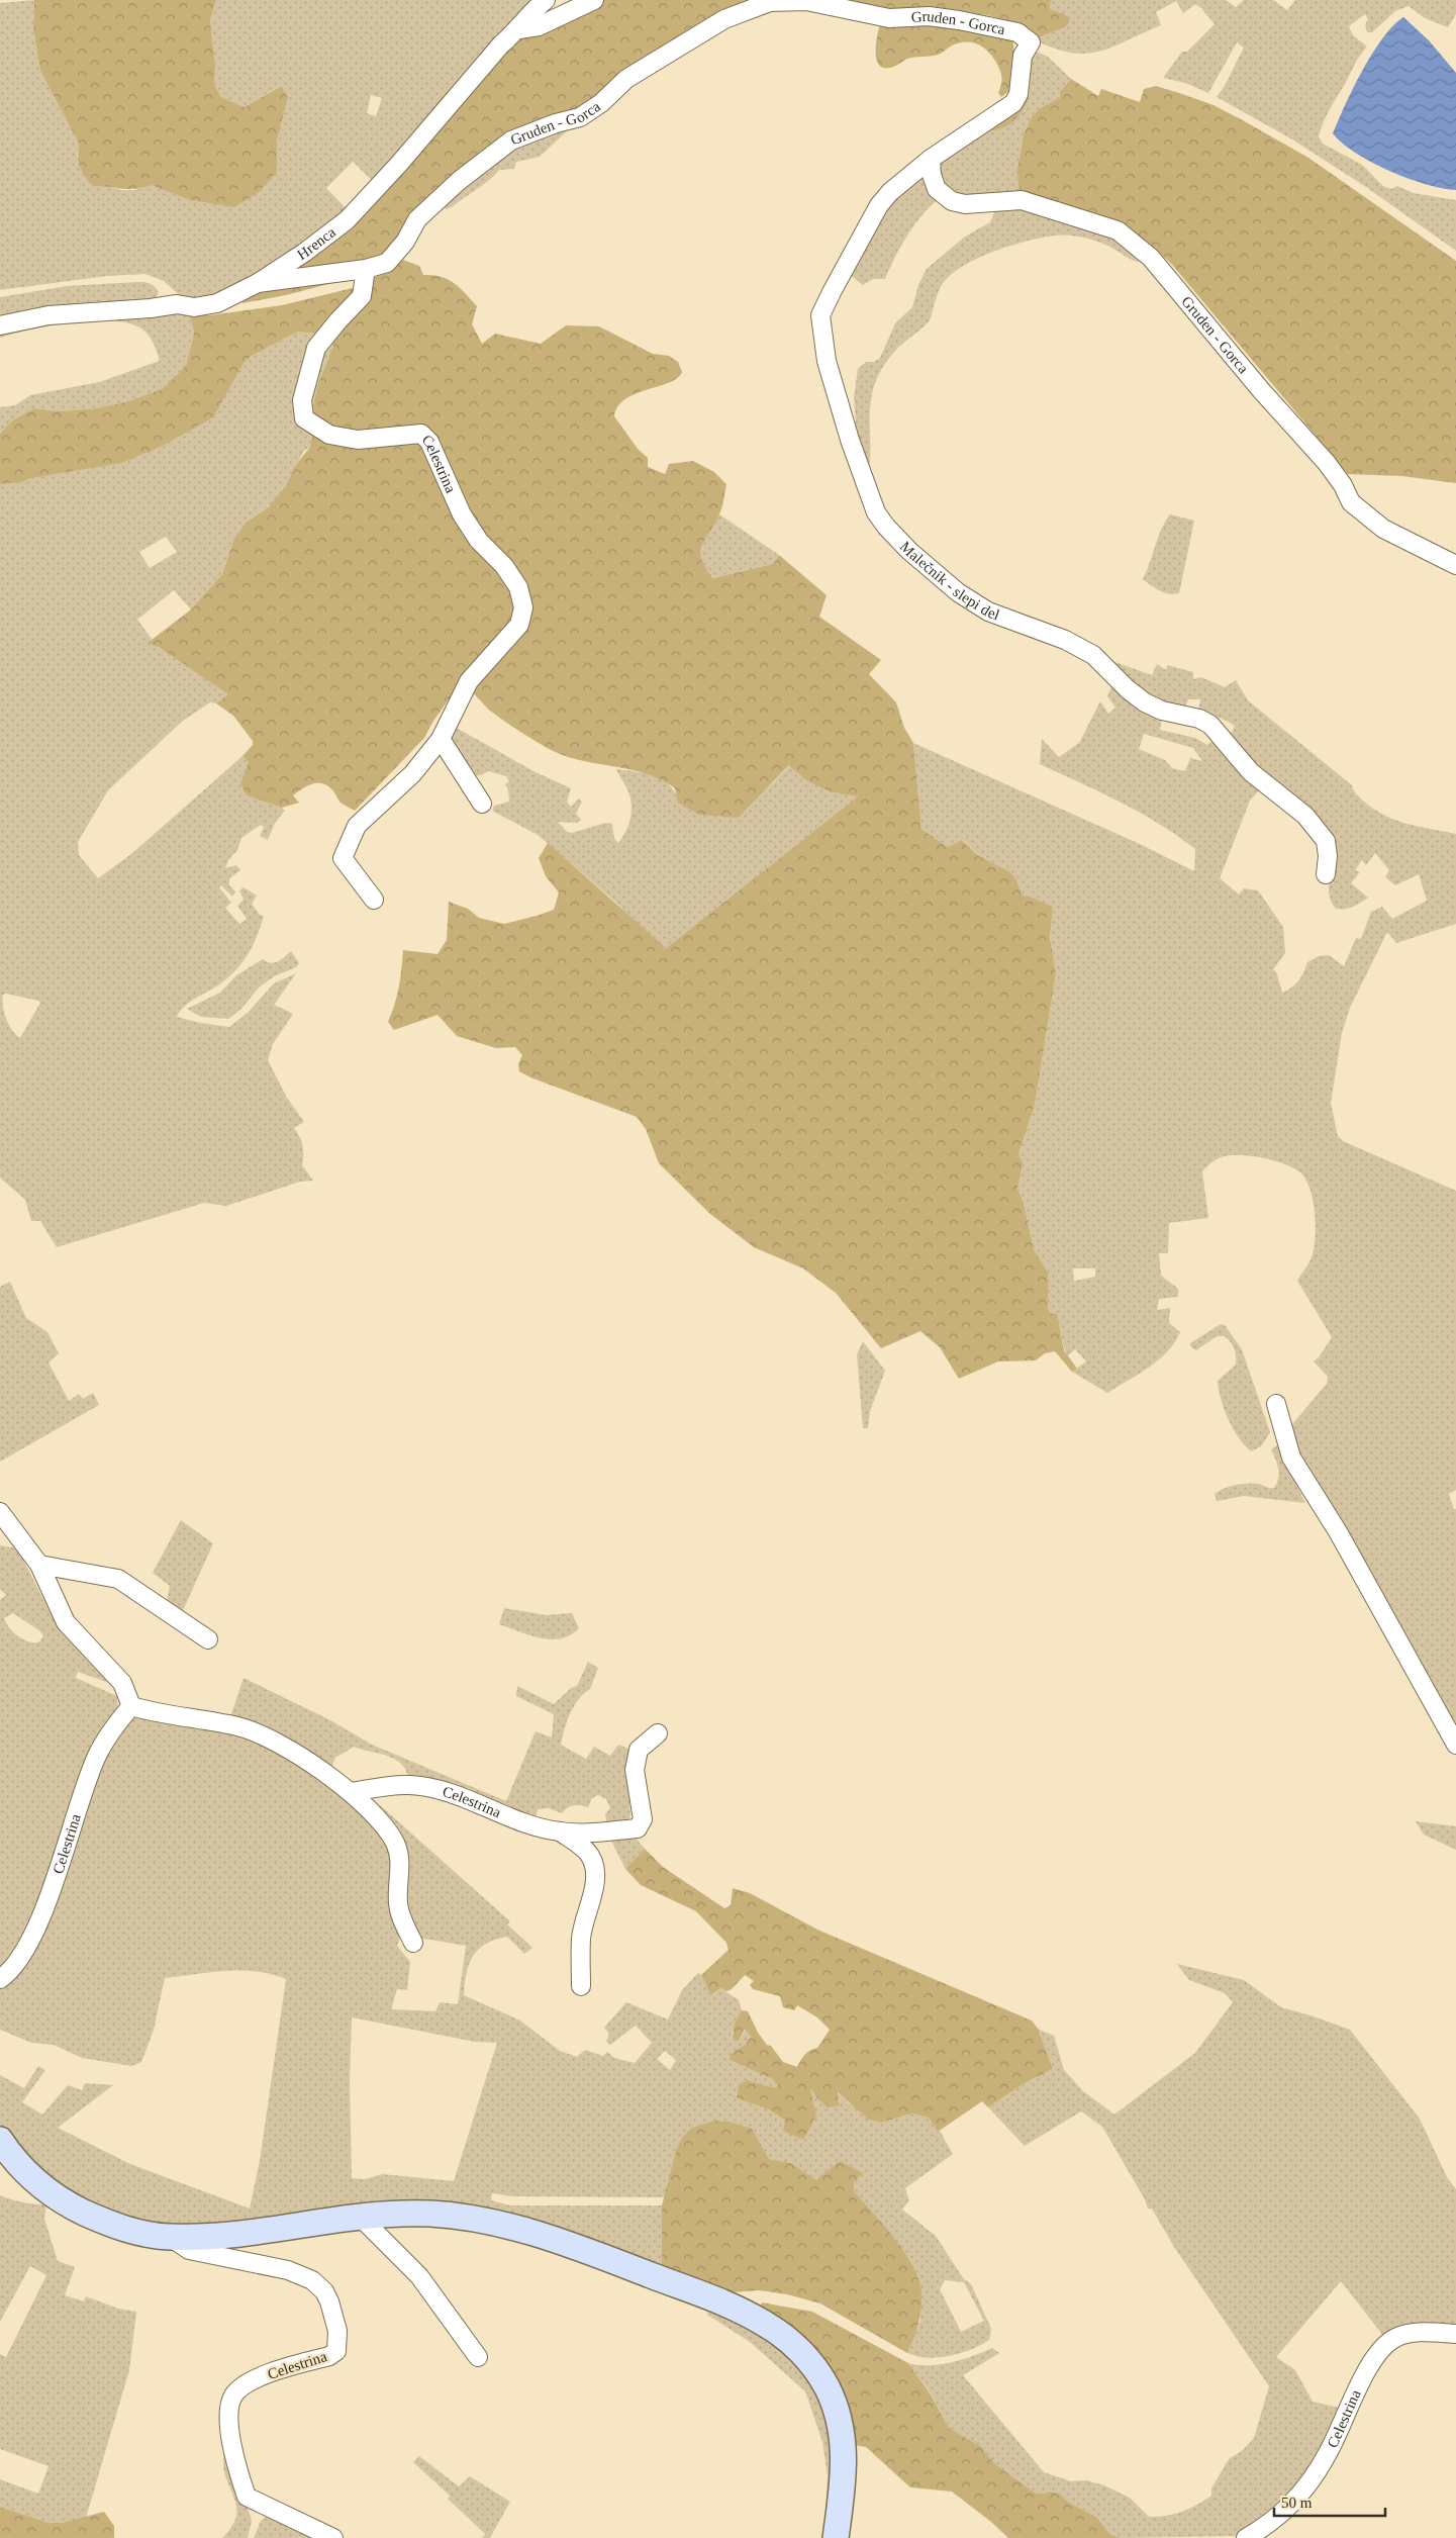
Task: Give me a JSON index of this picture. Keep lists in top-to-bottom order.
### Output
{
  "streets": {
    "street": [
      "Gruden - Gorca",
      "Hrenca",
      "Celestrina",
      "Malečnik - slepi del"
    ]
  },
  "crossings": [
    ["Gruden - Gorca", "Hrenca"],
    ["Gruden - Gorca", "Celestrina"],
    ["Gruden - Gorca", "Malečnik - slepi del"]
  ],
  "scale_bar": "50 m"
}
